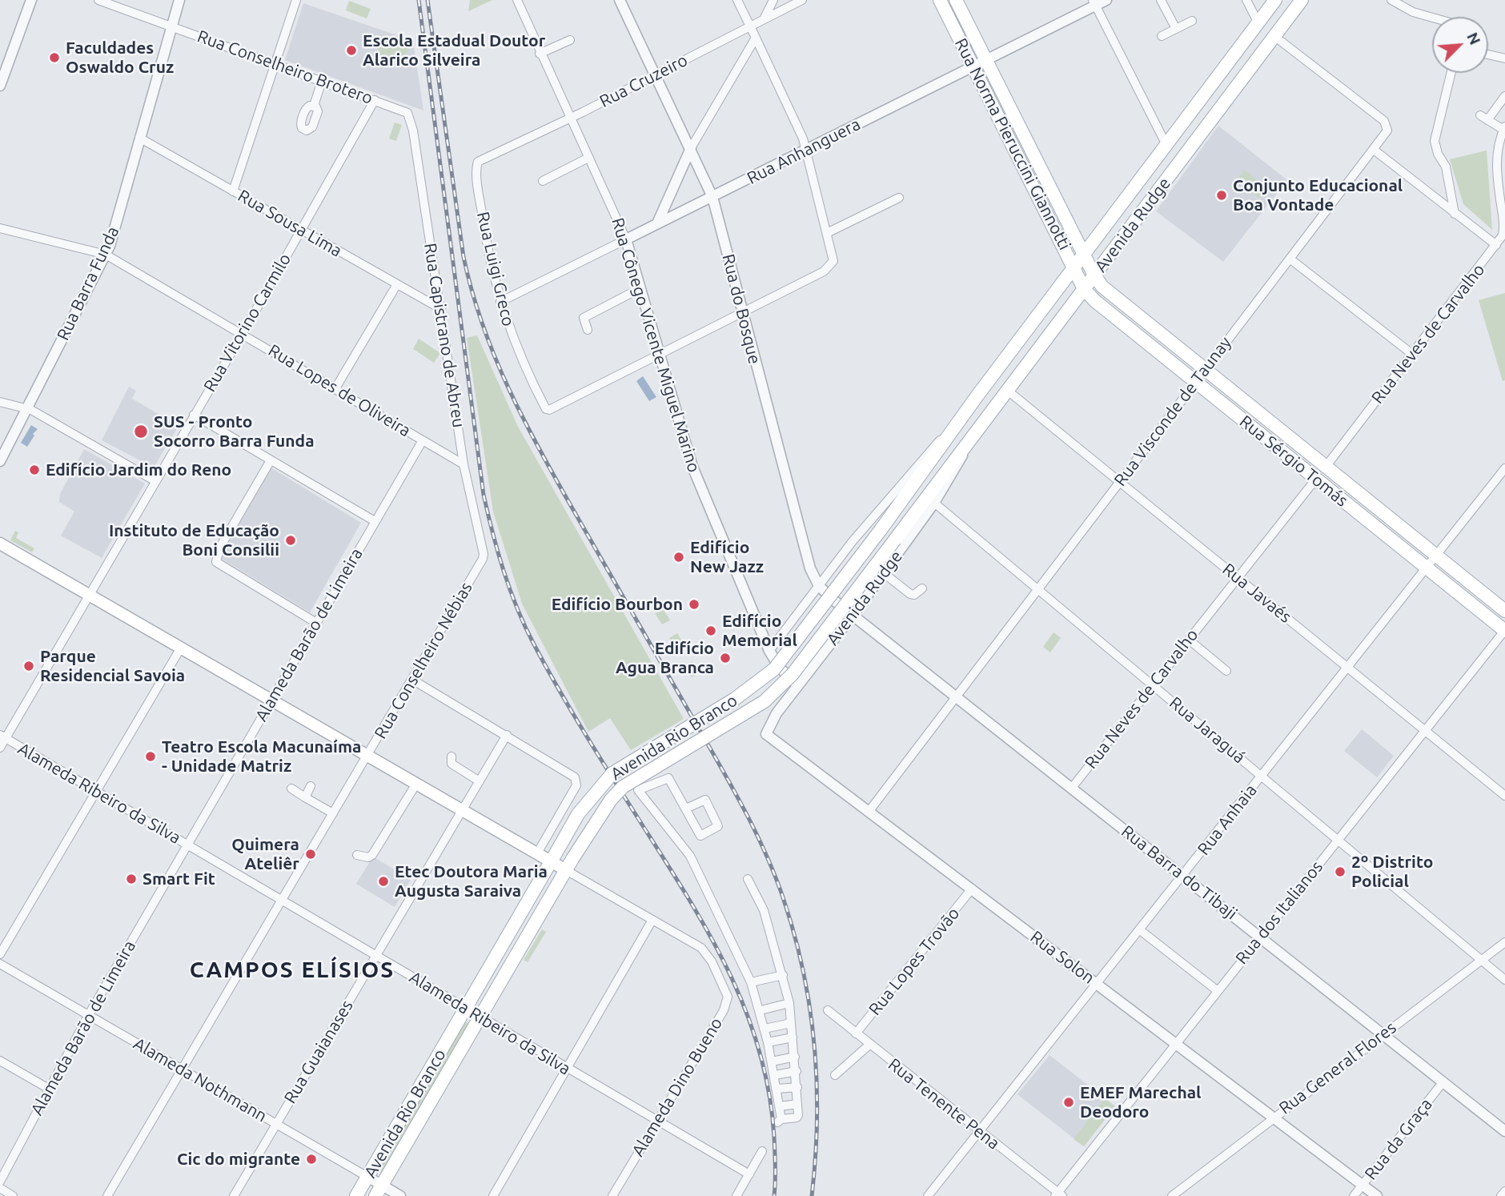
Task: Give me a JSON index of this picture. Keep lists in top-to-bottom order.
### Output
{
  "streets": {
    "main road": [
      "Rua Norma Pieruccini Giannotti",
      "Avenida Rudge",
      "Rua Sérgio Tomás",
      "Avenida Rio Branco"
    ],
    "street": [
      "Rua Conselheiro Brotero",
      "Rua Cruzeiro",
      "Rua Anhanguera",
      "Rua Sousa Lima",
      "Rua Luigi Greco",
      "Rua Barra Funda",
      "Rua do Bosque",
      "Rua Vitorino Carmilo",
      "Rua Neves de Carvalho",
      "Rua Capistrano de Abreu",
      "Rua Cônego Vicente Miguel Marino",
      "Rua Lopes de Oliveira",
      "Rua Visconde de Taunay",
      "Rua Javaés",
      "Alameda Barão de Limeira",
      "Rua Conselheiro Nébias",
      "Rua Jaraguá",
      "Alameda Ribeiro da Silva",
      "Rua Anhaia",
      "Rua Barra do Tibaji",
      "Rua dos Italianos",
      "Rua Solon",
      "Rua Lopes Trovão",
      "Rua Guaianases",
      "Rua General Flores",
      "Alameda Nothmann",
      "Alameda Dino Bueno",
      "Rua Tenente Pena",
      "Rua da Graça"
    ]
  },
  "crossings": [
    ["Rua Conselheiro Brotero", "Rua Barra Funda"],
    ["Rua Conselheiro Brotero", "Rua Vitorino Carmilo"],
    ["Rua Conselheiro Brotero", "Rua Capistrano de Abreu"],
    ["Rua Cruzeiro", "Rua Luigi Greco"],
    ["Rua Cruzeiro", "Rua do Bosque"],
    ["Rua Cruzeiro", "Rua Cônego Vicente Miguel Marino"],
    ["Rua Norma Pieruccini Giannotti", "Rua Anhanguera"],
    ["Rua Norma Pieruccini Giannotti", "Avenida Rudge"],
    ["Rua Norma Pieruccini Giannotti", "Rua Sérgio Tomás"],
    ["Rua Anhanguera", "Rua Luigi Greco"],
    ["Rua Anhanguera", "Rua do Bosque"],
    ["Rua Anhanguera", "Rua Cônego Vicente Miguel Marino"],
    ["Rua Sousa Lima", "Rua Barra Funda"],
    ["Rua Sousa Lima", "Rua Vitorino Carmilo"],
    ["Rua Sousa Lima", "Rua Capistrano de Abreu"],
    ["Avenida Rudge", "Rua do Bosque"],
    ["Avenida Rudge", "Rua Cônego Vicente Miguel Marino"],
    ["Avenida Rudge", "Rua Visconde de Taunay"],
    ["Avenida Rudge", "Rua Sérgio Tomás"],
    ["Avenida Rudge", "Rua Javaés"],
    ["Avenida Rudge", "Rua Jaraguá"],
    ["Avenida Rudge", "Avenida Rio Branco"],
    ["Avenida Rudge", "Rua Barra do Tibaji"],
    ["Avenida Rudge", "Rua Solon"],
    ["Rua Luigi Greco", "Rua Cônego Vicente Miguel Marino"],
    ["Rua Barra Funda", "Rua Lopes de Oliveira"],
    ["Rua do Bosque", "Rua Barra do Tibaji"],
    ["Rua Vitorino Carmilo", "Rua Lopes de Oliveira"],
    ["Rua Vitorino Carmilo", "Alameda Ribeiro da Silva"],
    ["Rua Neves de Carvalho", "Rua Sérgio Tomás"],
    ["Rua Neves de Carvalho", "Rua Javaés"],
    ["Rua Neves de Carvalho", "Rua Jaraguá"],
    ["Rua Neves de Carvalho", "Rua Barra do Tibaji"],
    ["Rua Capistrano de Abreu", "Rua Lopes de Oliveira"],
    ["Rua Capistrano de Abreu", "Rua Conselheiro Nébias"],
    ["Rua Lopes de Oliveira", "Alameda Barão de Limeira"],
    ["Rua Visconde de Taunay", "Rua Sérgio Tomás"],
    ["Rua Visconde de Taunay", "Rua Javaés"],
    ["Rua Visconde de Taunay", "Rua Jaraguá"],
    ["Rua Visconde de Taunay", "Rua Barra do Tibaji"],
    ["Rua Visconde de Taunay", "Rua Solon"],
    ["Rua Sérgio Tomás", "Rua Anhaia"],
    ["Rua Sérgio Tomás", "Rua dos Italianos"],
    ["Rua Javaés", "Rua Anhaia"],
    ["Rua Javaés", "Rua dos Italianos"],
    ["Alameda Barão de Limeira", "Alameda Ribeiro da Silva"],
    ["Alameda Barão de Limeira", "Alameda Nothmann"],
    ["Rua Conselheiro Nébias", "Alameda Ribeiro da Silva"],
    ["Rua Conselheiro Nébias", "Alameda Nothmann"],
    ["Rua Jaraguá", "Rua Anhaia"],
    ["Rua Jaraguá", "Rua dos Italianos"],
    ["Rua Jaraguá", "Rua General Flores"],
    ["Avenida Rio Branco", "Alameda Ribeiro da Silva"],
    ["Avenida Rio Branco", "Alameda Nothmann"],
    ["Avenida Rio Branco", "Alameda Dino Bueno"],
    ["Alameda Ribeiro da Silva", "Rua Guaianases"],
    ["Alameda Ribeiro da Silva", "Alameda Dino Bueno"],
    ["Rua Anhaia", "Rua Barra do Tibaji"],
    ["Rua Anhaia", "Rua Solon"],
    ["Rua Anhaia", "Rua Tenente Pena"],
    ["Rua Barra do Tibaji", "Rua dos Italianos"],
    ["Rua Barra do Tibaji", "Rua General Flores"],
    ["Rua Barra do Tibaji", "Rua da Graça"],
    ["Rua dos Italianos", "Rua Solon"],
    ["Rua dos Italianos", "Rua Tenente Pena"],
    ["Rua Solon", "Rua Lopes Trovão"],
    ["Rua Solon", "Rua General Flores"],
    ["Rua Solon", "Rua da Graça"],
    ["Rua Lopes Trovão", "Rua Tenente Pena"],
    ["Rua Guaianases", "Alameda Nothmann"]
  ],
  "districts": ["CAMPOS ELÍSIOS"],
  "places": [
    "Escola Estadual Doutor Alarico Silveira",
    "Faculdades Oswaldo Cruz",
    "Conjunto Educacional Boa Vontade",
    "SUS - Pronto Socorro Barra Funda",
    "Edifício Jardim do Reno",
    "Instituto de Educação Boni Consilii",
    "Edifício New Jazz",
    "Edifício Bourbon",
    "Edifício Memorial",
    "Edifício Agua Branca",
    "Parque Residencial Savoia",
    "Teatro Escola Macunaíma - Unidade Matriz",
    "Quimera Ateliêr",
    "2º Distrito Policial",
    "Smart Fit",
    "Etec Doutora Maria Augusta Saraiva",
    "EMEF Marechal Deodoro",
    "Cic do migrante"
  ],
  "north": "top right"
}
